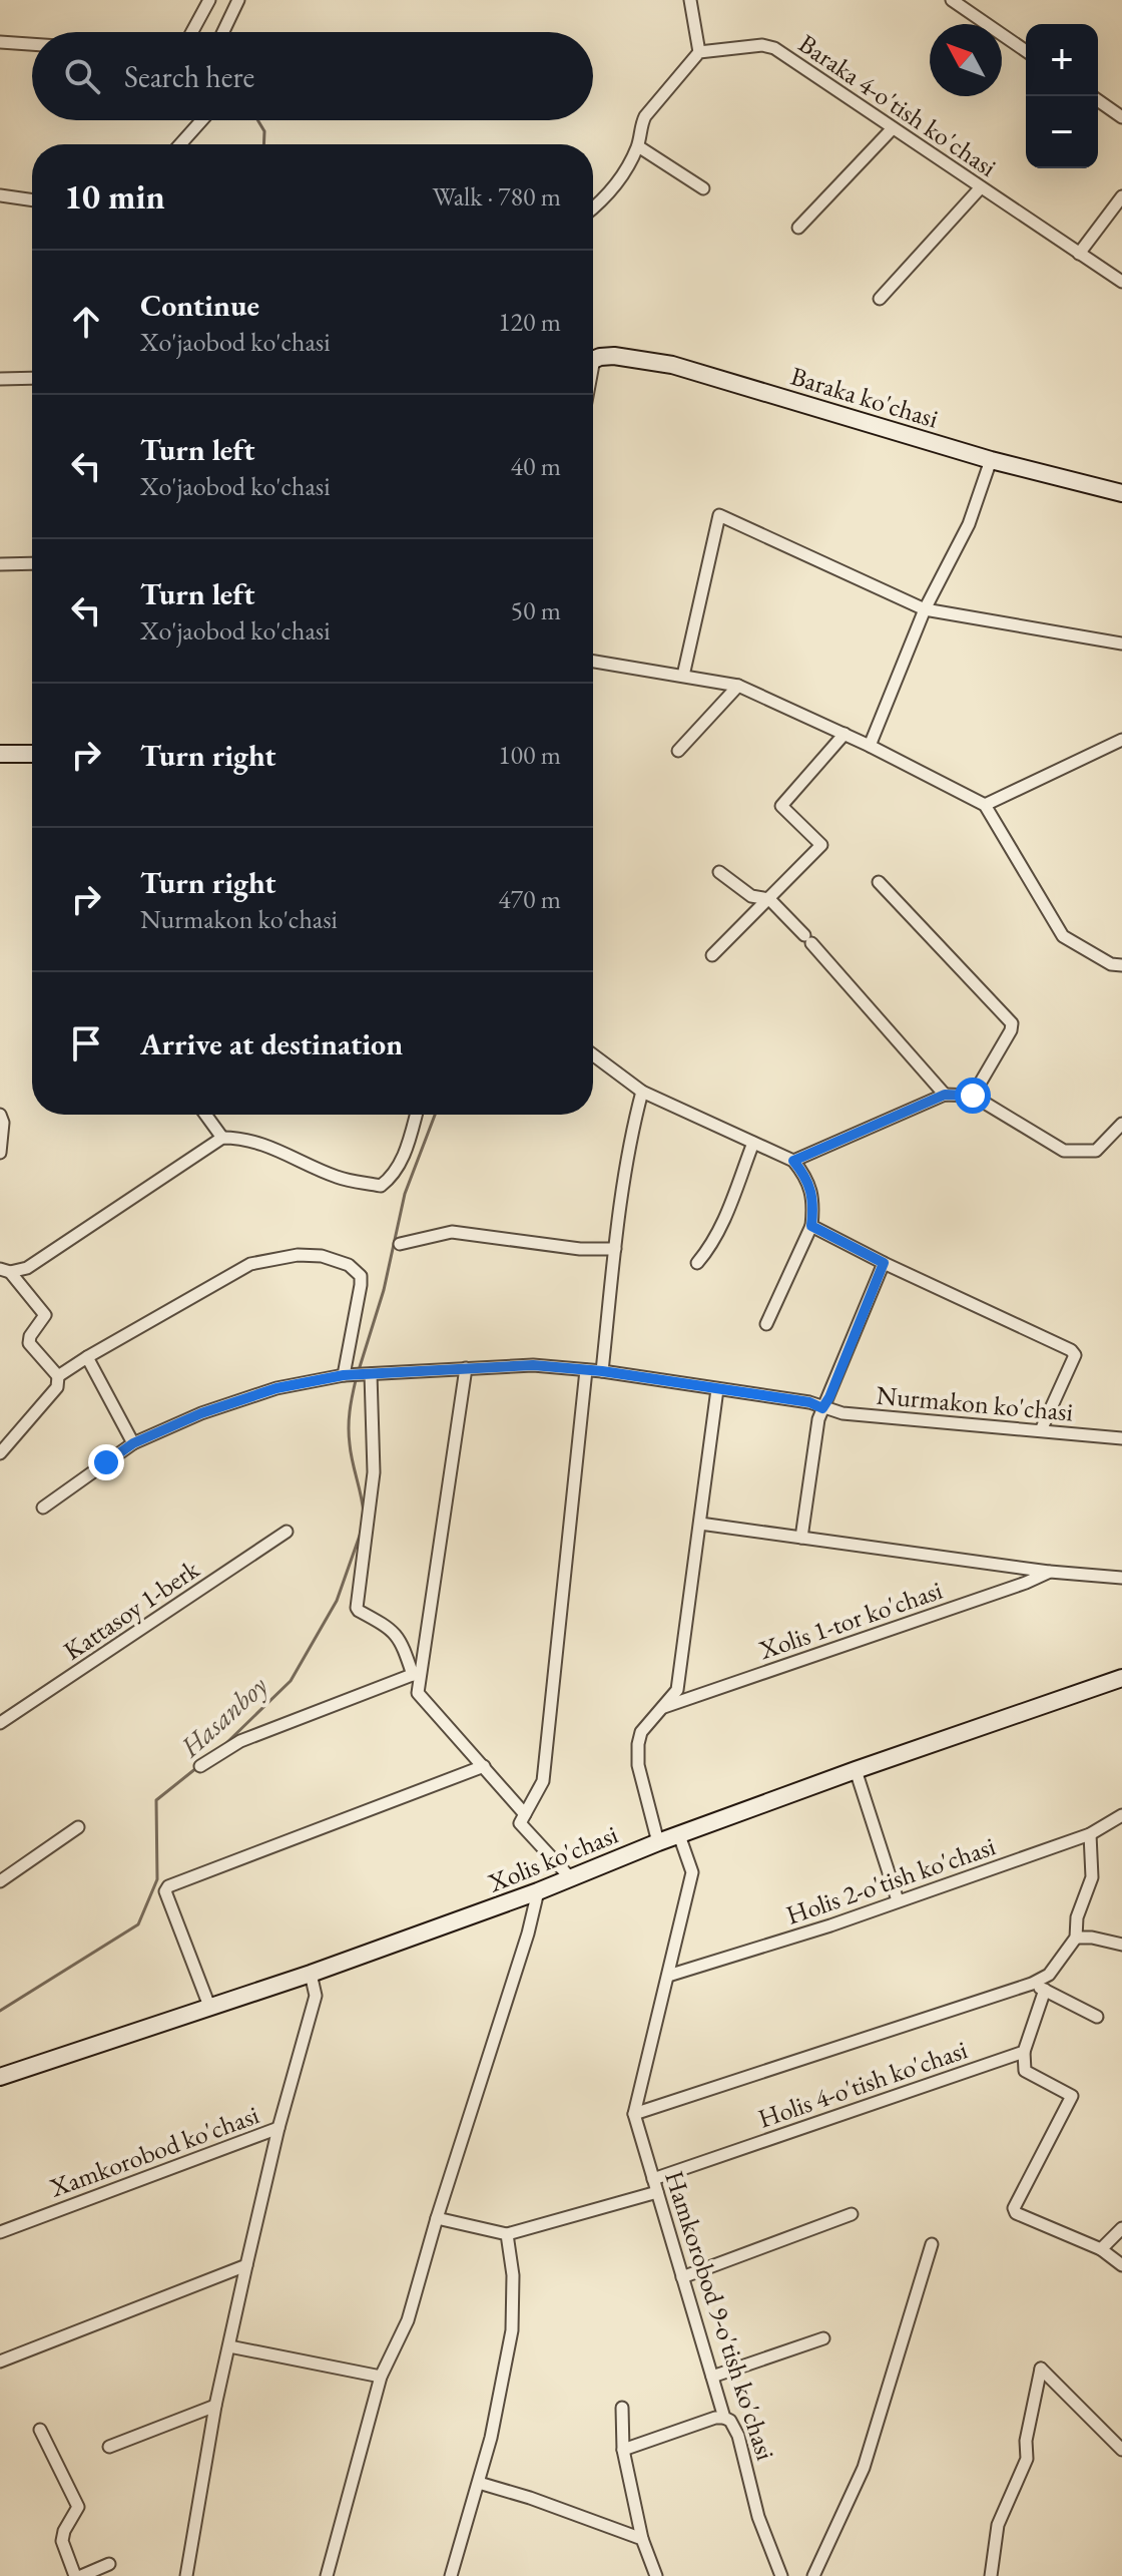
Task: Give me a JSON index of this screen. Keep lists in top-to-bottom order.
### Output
{
  "streets": {
    "street": [
      "Baraka 4-o'tish ko'chasi",
      "Baraka ko'chasi",
      "Nurmakon ko'chasi",
      "Kattasoy 1-berk",
      "Xolis 1-tor ko'chasi",
      "Xolis ko'chasi",
      "Holis 2-o'tish ko'chasi",
      "Holis 4-o'tish ko'chasi",
      "Xamkorobod ko'chasi",
      "Hamkorobod 9-o'tish ko'chasi"
    ]
  },
  "crossings": [
    ["Holis 4-o'tish ko'chasi", "Hamkorobod 9-o'tish ko'chasi"]
  ],
  "water": ["Hasanboy"],
  "north": "top left",
  "page": {
    "map_buttons": ["+", "−"],
    "search": "Search here",
    "heading": ["10 min", "Walk · 780 m"],
    "list": [
      ["Continue", "Xo'jaobod ko'chasi", "120 m"],
      ["Turn left", "Xo'jaobod ko'chasi", "40 m"],
      ["Turn left", "Xo'jaobod ko'chasi", "50 m"],
      ["Turn right", "100 m"],
      ["Turn right", "Nurmakon ko'chasi", "470 m"],
      "Arrive at destination"
    ]
  }
}
